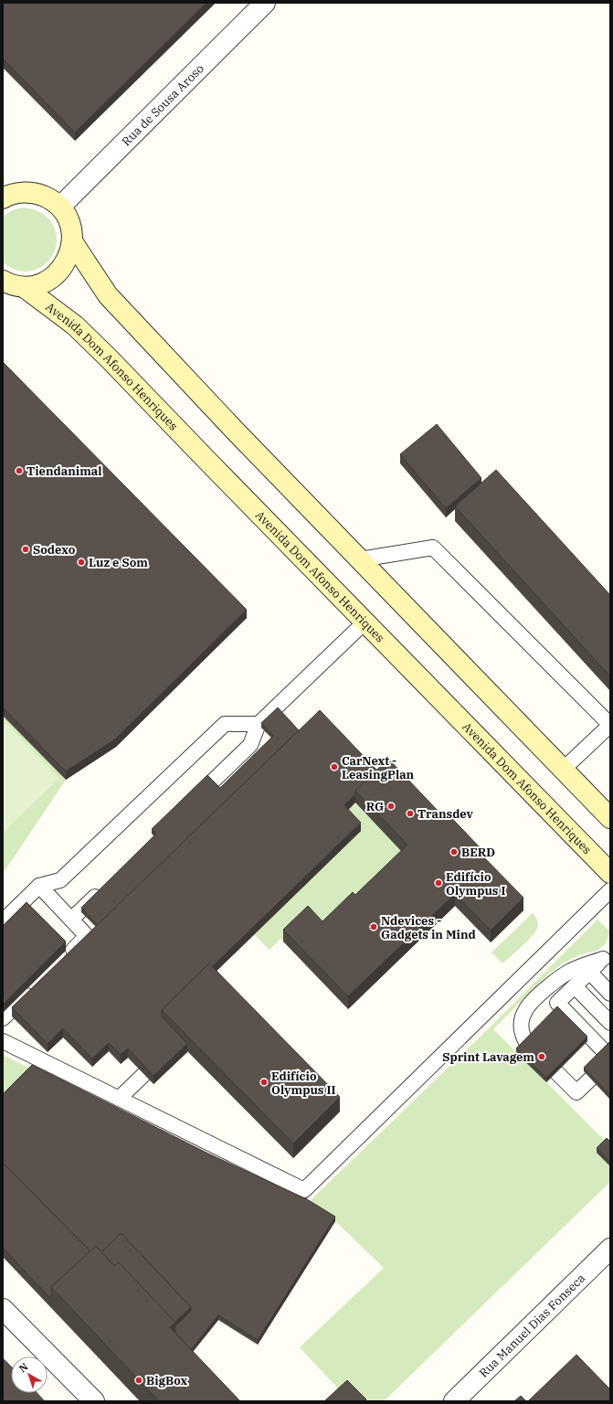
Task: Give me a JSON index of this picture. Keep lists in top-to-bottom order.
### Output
{
  "streets": {
    "main road": ["Avenida Dom Afonso Henriques"],
    "street": ["Rua de Sousa Aroso", "Rua Manuel Dias Fonseca"]
  },
  "crossings": [
    ["Rua de Sousa Aroso", "Avenida Dom Afonso Henriques"]
  ],
  "places": [
    "Tiendanimal",
    "Sodexo",
    "Luz e Som",
    "CarNext - LeasingPlan",
    "RG",
    "Transdev",
    "BERD",
    "Edifício Olympus I",
    "Ndevices - Gadgets in Mind",
    "Sprint Lavagem",
    "Edifício Olympus II",
    "BigBox"
  ],
  "north": "top left"
}
